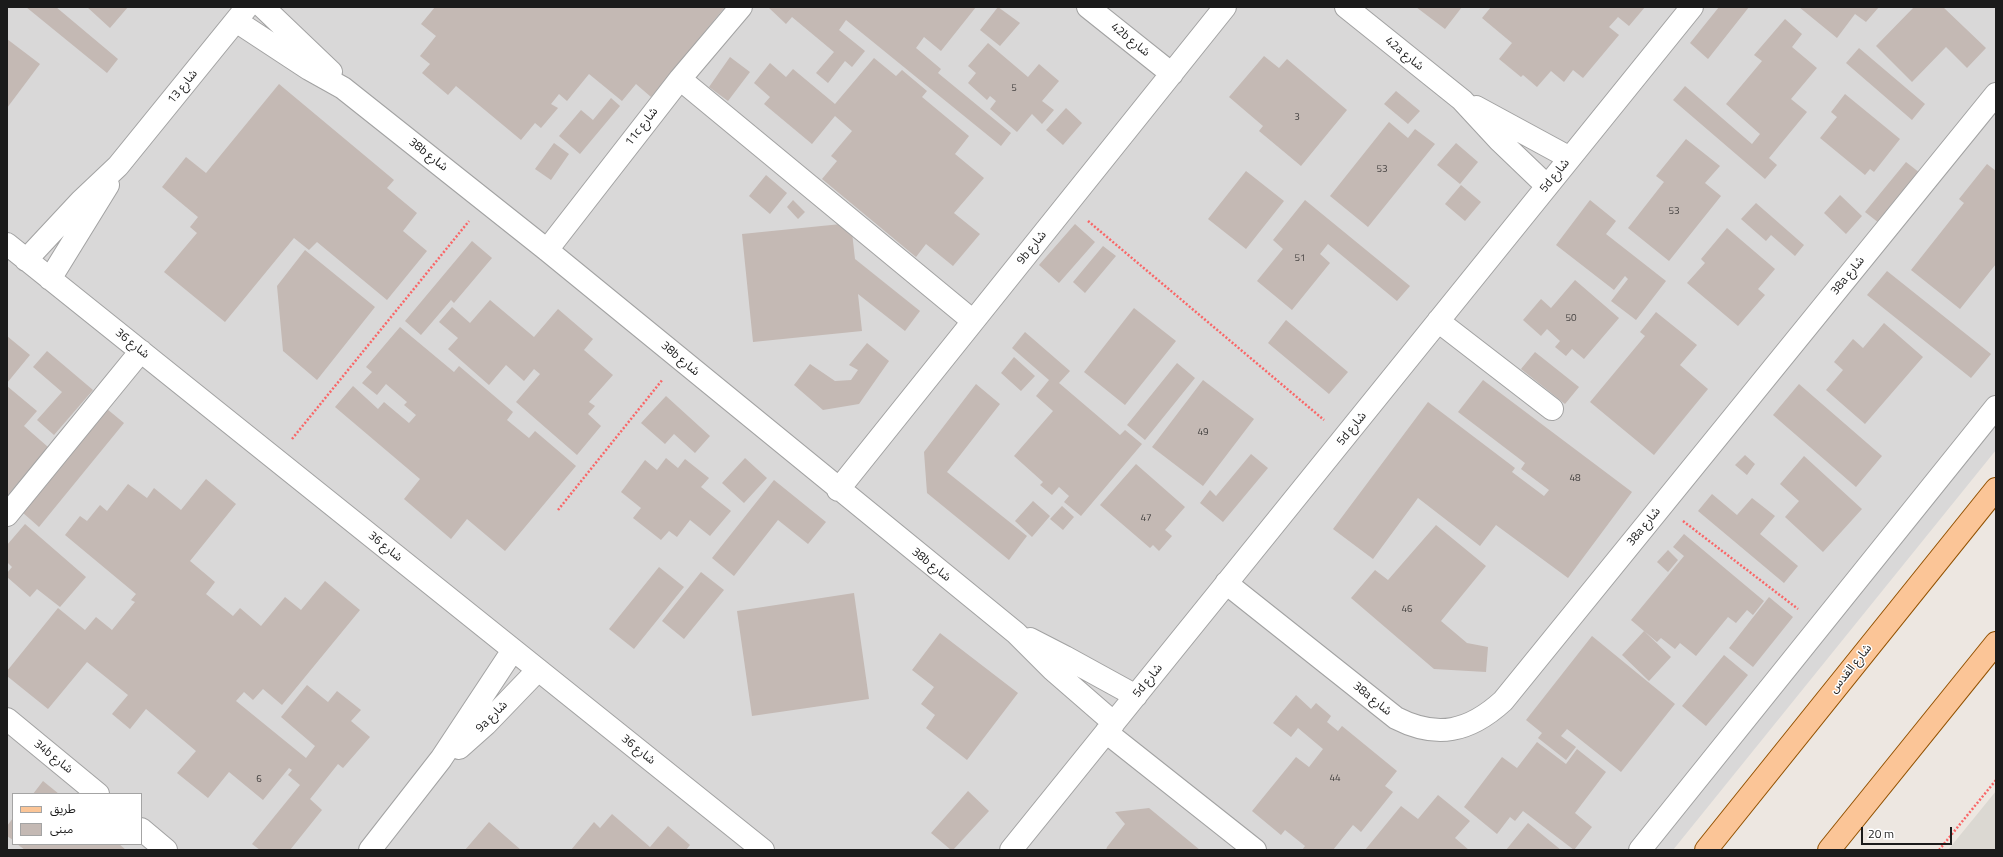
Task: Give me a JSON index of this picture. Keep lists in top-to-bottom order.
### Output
{
  "streets": {
    "main road": ["شارع القدس"],
    "street": [
      "42b شارع",
      "42a شارع",
      "شارع 13",
      "11c شارع",
      "38b شارع",
      "5d شارع",
      "9b شارع",
      "38a شارع",
      "شارع 36",
      "9a شارع",
      "34b شارع"
    ]
  },
  "crossings": [
    ["42b شارع", "9b شارع"],
    ["42a شارع", "5d شارع"],
    ["شارع 13", "38b شارع"],
    ["شارع 13", "شارع 36"],
    ["11c شارع", "38b شارع"],
    ["38b شارع", "5d شارع"],
    ["38b شارع", "9b شارع"],
    ["5d شارع", "38a شارع"],
    ["شارع 36", "9a شارع"]
  ],
  "house_numbers": [
    "5",
    "3",
    "53",
    "53",
    "51",
    "50",
    "49",
    "48",
    "47",
    "46",
    "44",
    "6"
  ],
  "legend": ["طريق", "مبنى"],
  "scale_bar": "20 m"
}
